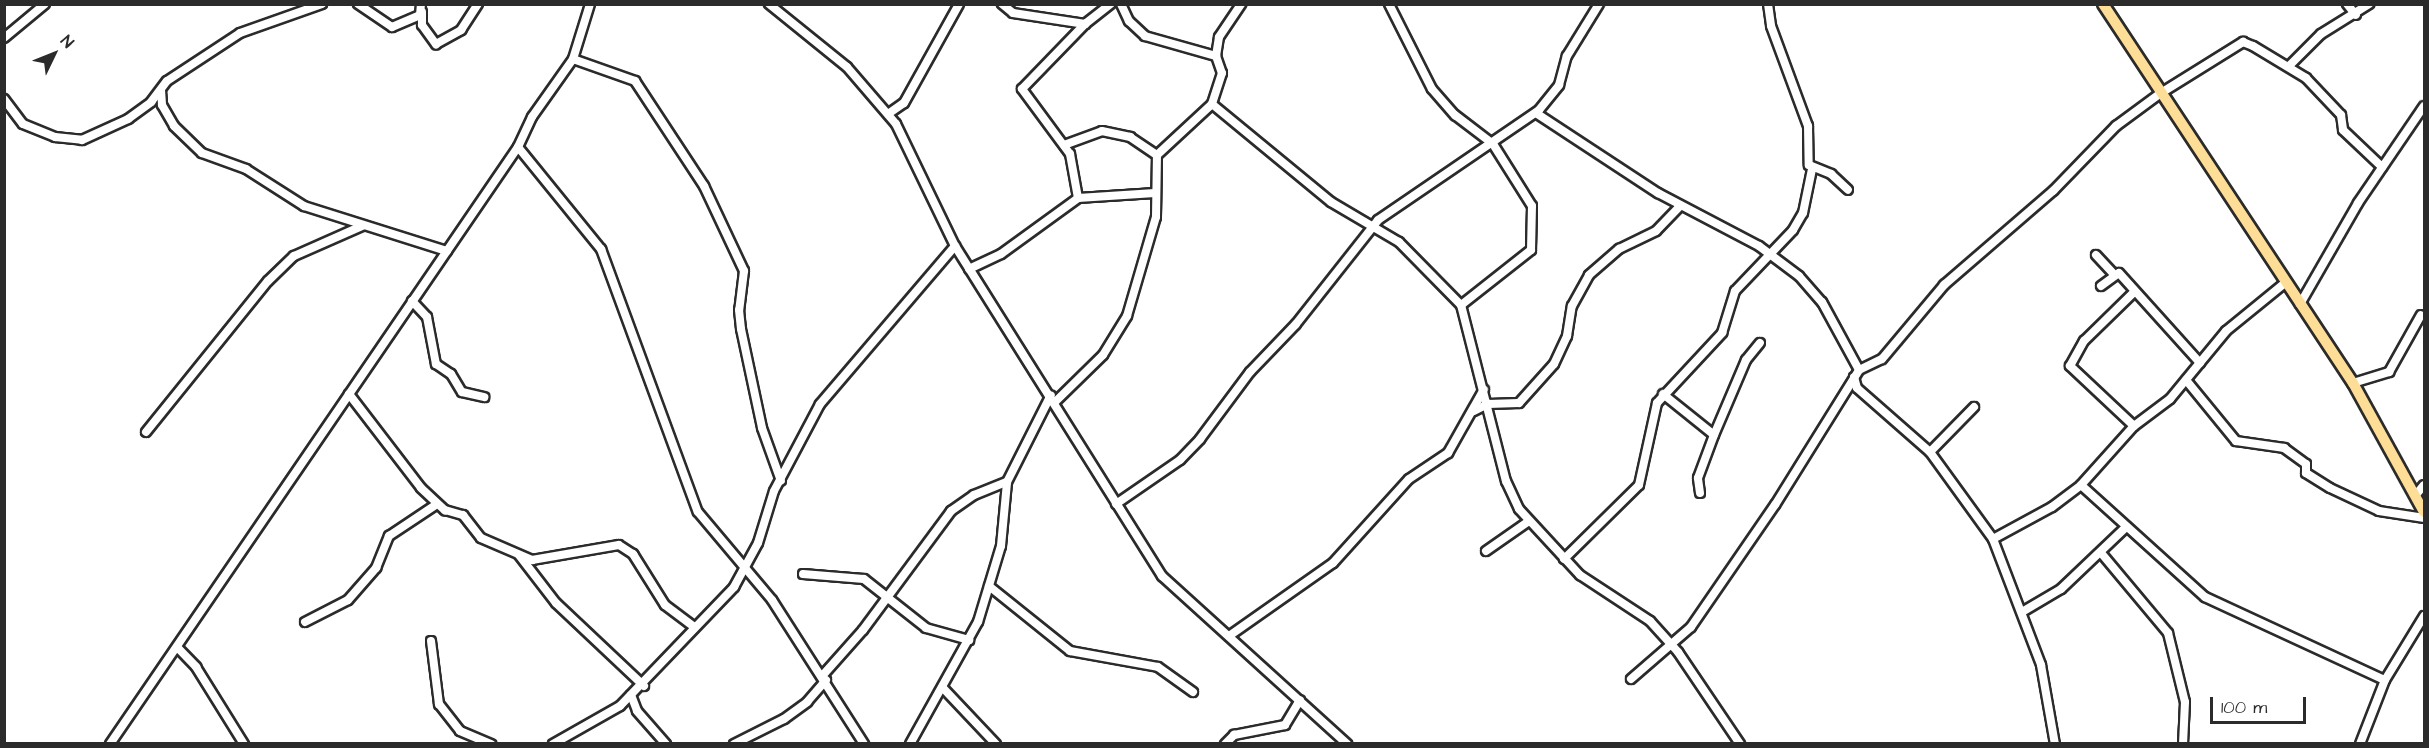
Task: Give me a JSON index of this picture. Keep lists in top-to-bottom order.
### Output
{
  "scale_bar": "100 m",
  "north": "top right"
}
